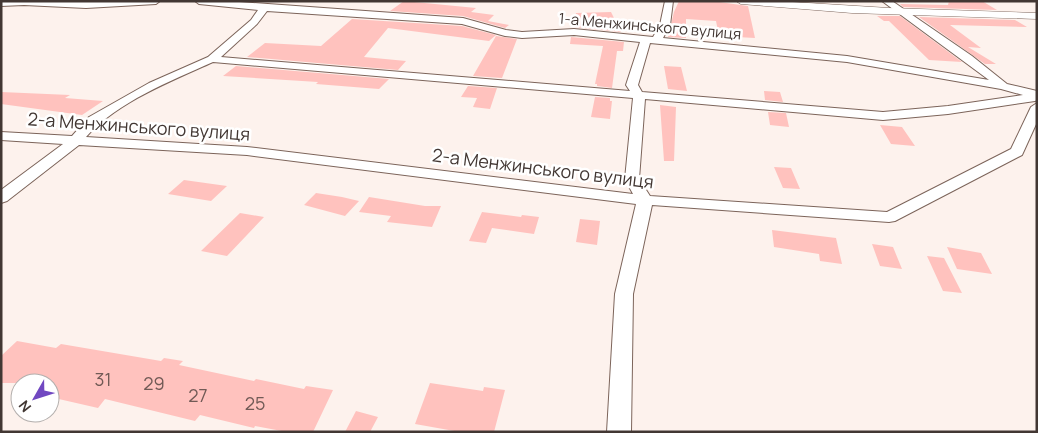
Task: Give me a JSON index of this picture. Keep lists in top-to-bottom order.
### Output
{
  "streets": {
    "street": ["1-а Менжинського вулиця", "2-а Менжинського вулиця"]
  },
  "house_numbers": [
    "31",
    "29",
    "27",
    "25"
  ],
  "north": "bottom left"
}
